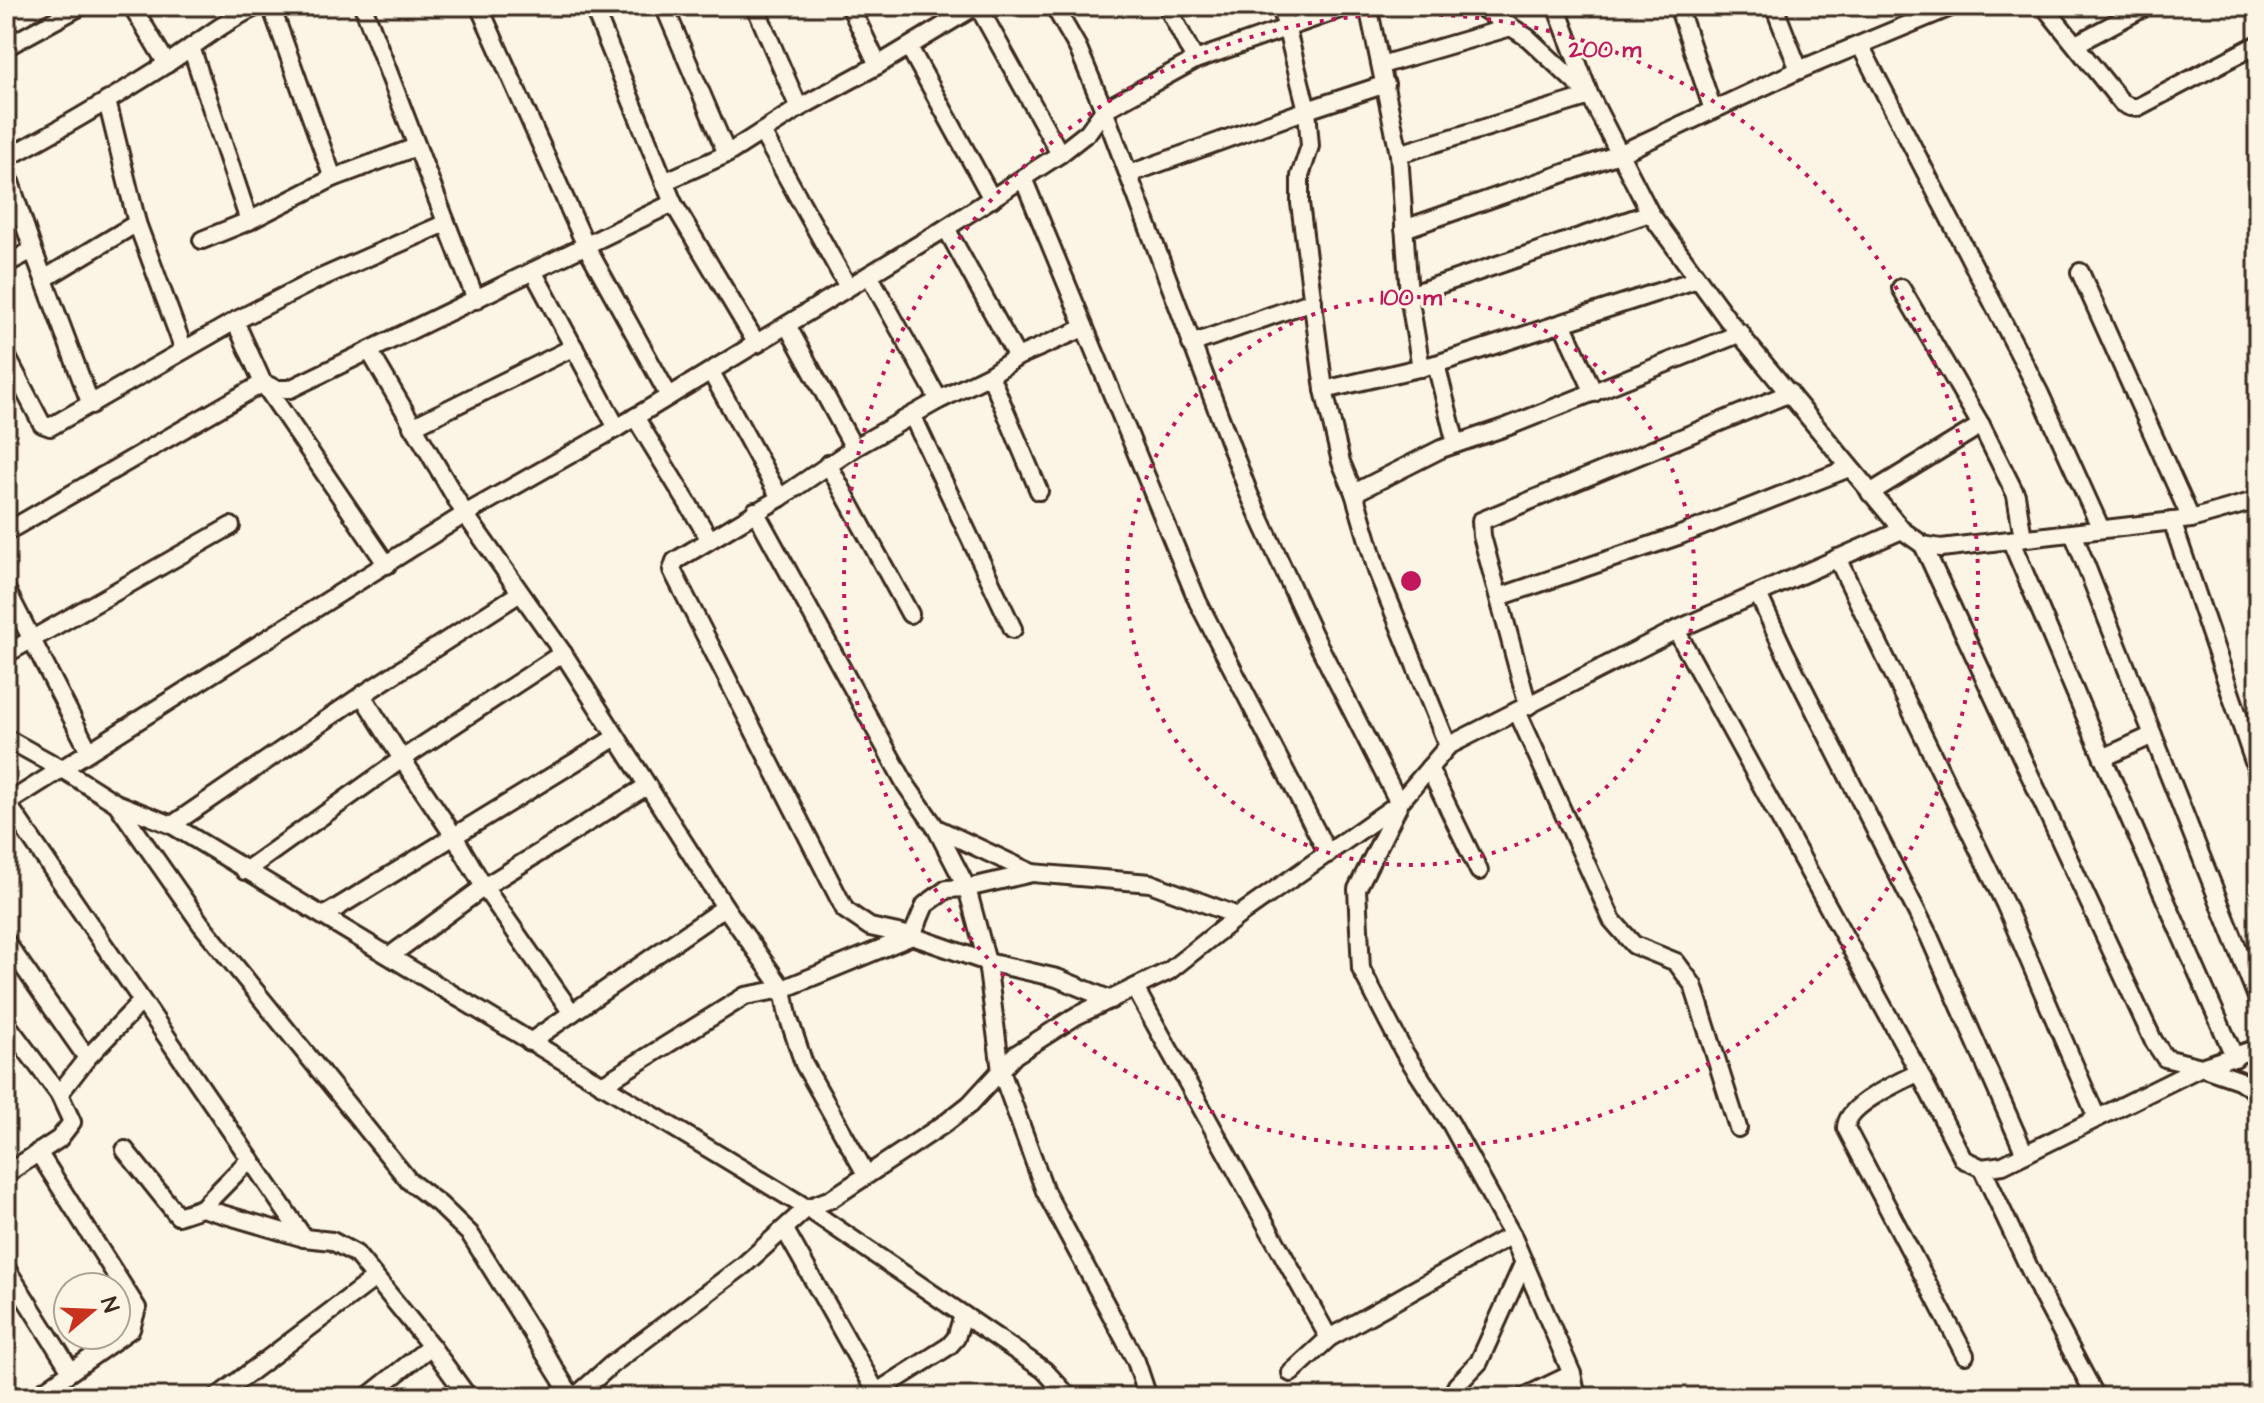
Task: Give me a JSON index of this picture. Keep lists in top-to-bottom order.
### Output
{
  "north": "right",
  "rings": ["200 m", "100 m"]
}
